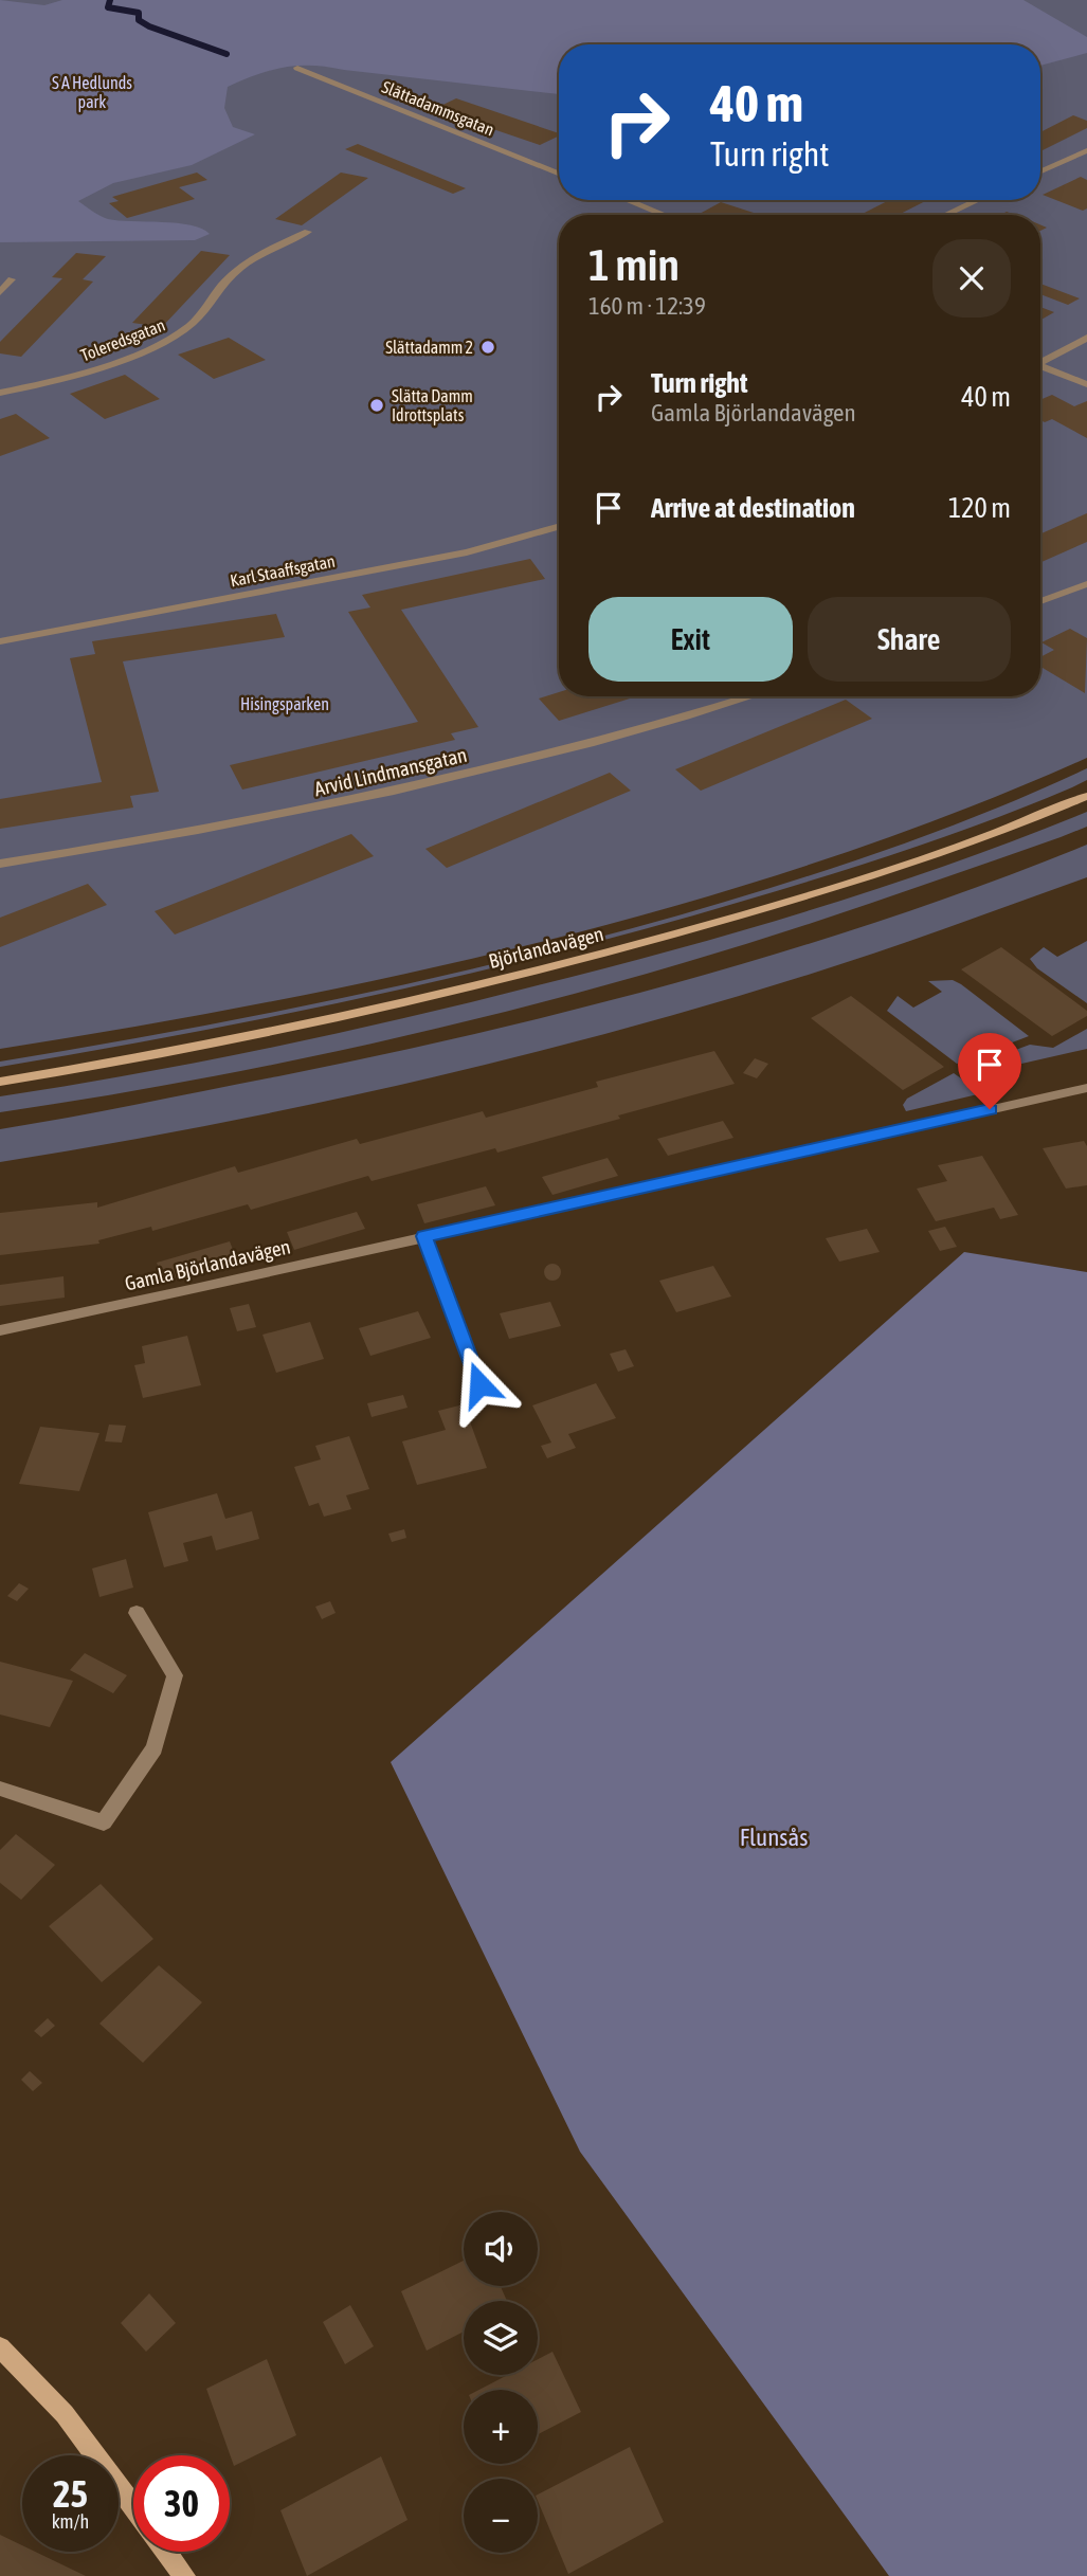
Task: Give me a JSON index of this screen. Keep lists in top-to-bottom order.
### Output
{
  "streets": {
    "street": [
      "Slättadammsgatan",
      "Toleredsgatan",
      "Karl Staaffsgatan",
      "Arvid Lindmansgatan",
      "Björlandavägen",
      "Gamla Björlandavägen"
    ]
  },
  "parks": ["S A Hedlunds park", "Hisingsparken", "Flunsås"],
  "places": ["Slättadamm 2", "Slätta Damm Idrottsplats"],
  "page": {
    "turn": ["40 m", "Turn right"],
    "heading": ["1 min", "160 m · 12:39"],
    "list": [
      {
        "name": "Turn right",
        "note": "Gamla Björlandavägen",
        "value": "40 m"
      },
      {
        "name": "Arrive at destination",
        "value": "120 m"
      }
    ],
    "buttons": ["Exit", "Share"],
    "map_buttons": ["+", "−"],
    "speed": "25 km/h",
    "limit": "30"
  }
}
